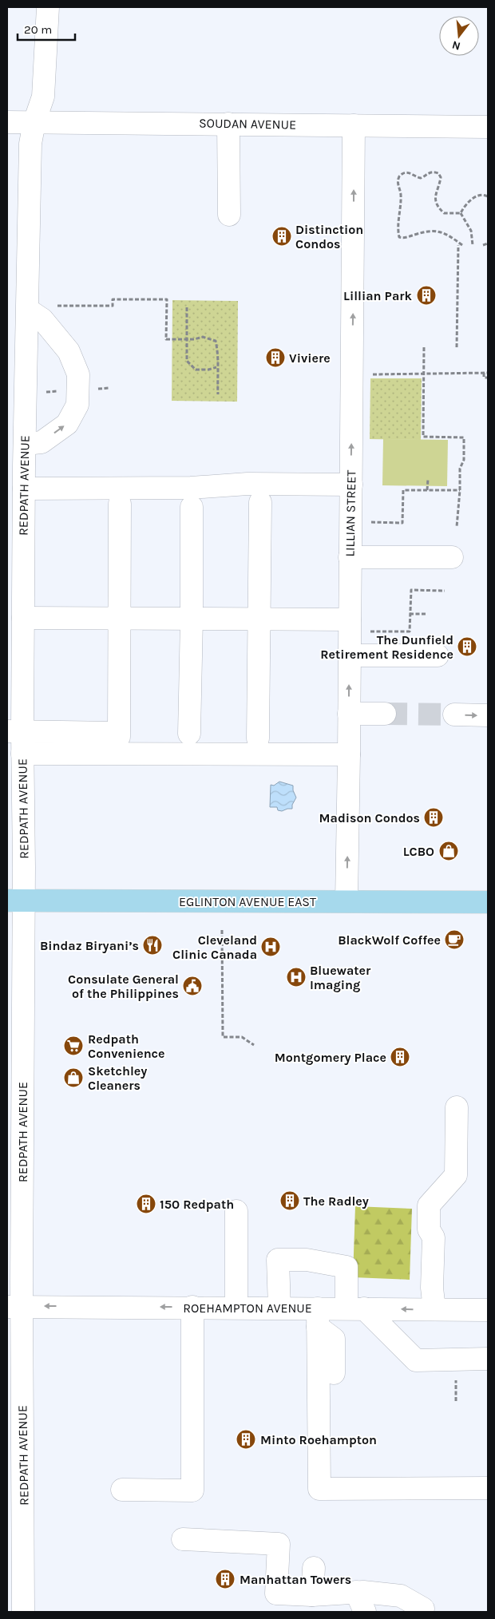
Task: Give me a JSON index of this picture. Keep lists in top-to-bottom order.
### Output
{
  "streets": {
    "main road": ["EGLINTON AVENUE EAST"],
    "street": [
      "SOUDAN AVENUE",
      "REDPATH AVENUE",
      "LILLIAN STREET",
      "ROEHAMPTON AVENUE"
    ]
  },
  "crossings": [
    ["SOUDAN AVENUE", "REDPATH AVENUE"],
    ["SOUDAN AVENUE", "LILLIAN STREET"],
    ["REDPATH AVENUE", "EGLINTON AVENUE EAST"],
    ["REDPATH AVENUE", "ROEHAMPTON AVENUE"],
    ["LILLIAN STREET", "EGLINTON AVENUE EAST"]
  ],
  "one_way": ["ROEHAMPTON AVENUE"],
  "places": {
    "building": [
      "Distinction Condos",
      "Lillian Park",
      "Viviere",
      "The Dunfield Retirement Residence",
      "Madison Condos",
      "Montgomery Place",
      "The Radley",
      "150 Redpath",
      "Minto Roehampton",
      "Manhattan Towers"
    ],
    "shop": ["LCBO", "Sketchley Cleaners"],
    "cafe": ["BlackWolf Coffee"],
    "restaurant": ["Bindaz Biryani’s"],
    "hospital": ["Cleveland Clinic Canada", "Bluewater Imaging"],
    "public building": ["Consulate General of the Philippines"],
    "supermarket": ["Redpath Convenience"]
  },
  "scale_bar": "20 m",
  "north": "bottom"
}
